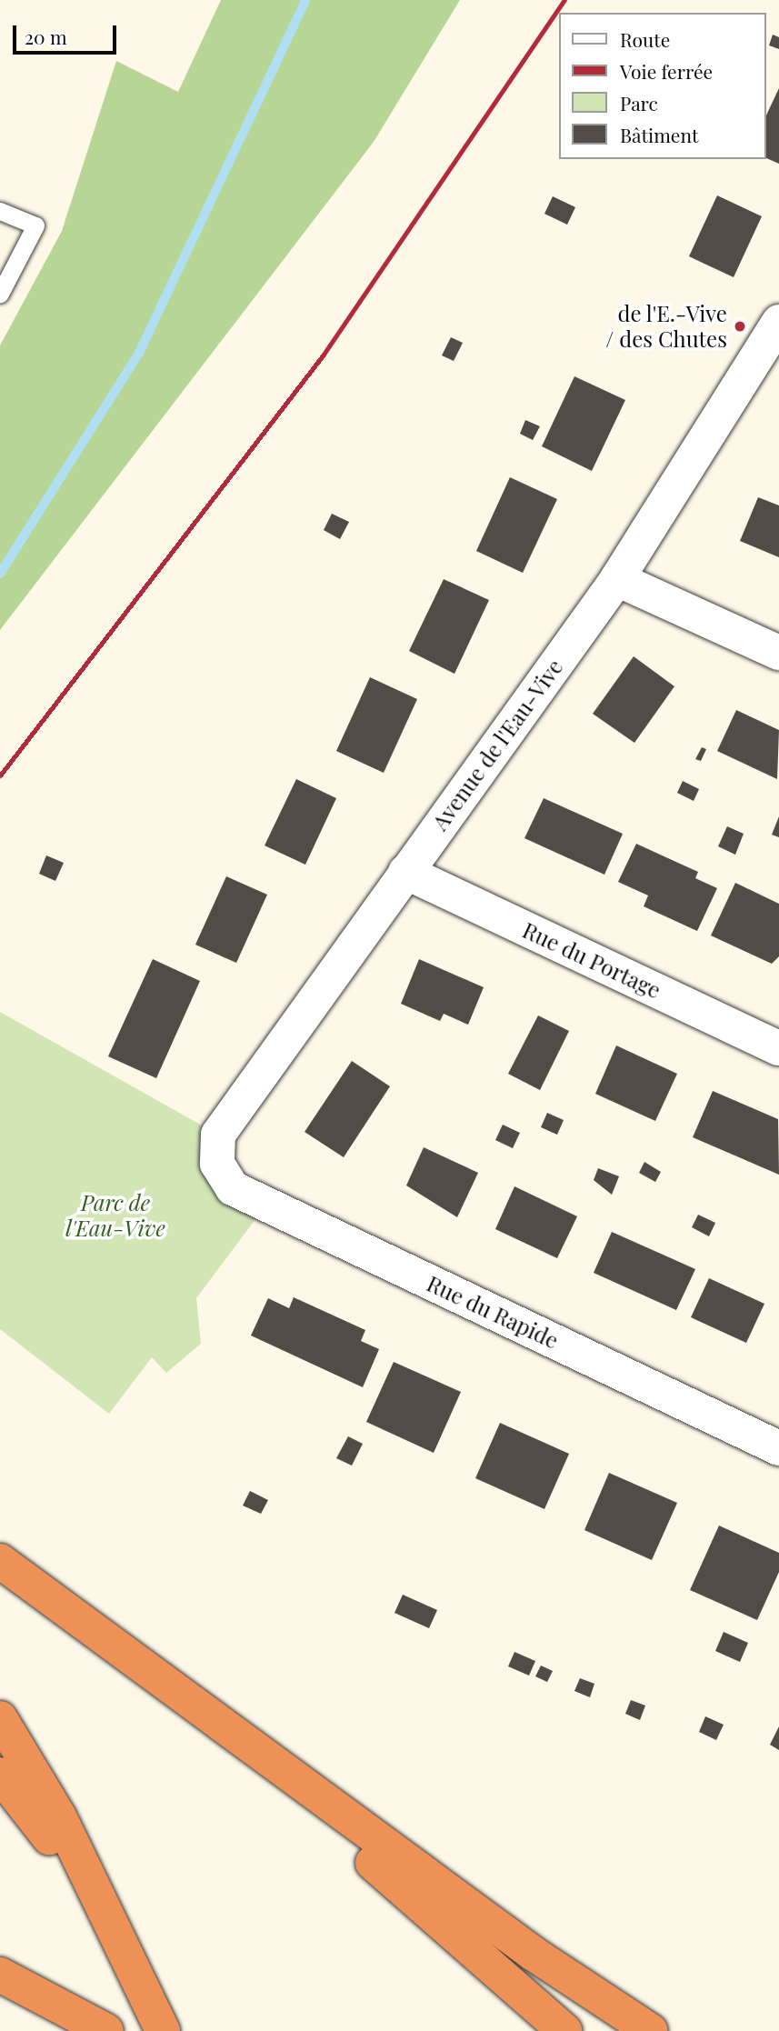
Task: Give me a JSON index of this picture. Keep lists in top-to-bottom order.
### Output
{
  "streets": {
    "street": ["Avenue de l'Eau-Vive", "Rue du Portage", "Rue du Rapide"]
  },
  "crossings": [
    ["Avenue de l'Eau-Vive", "Rue du Portage"],
    ["Avenue de l'Eau-Vive", "Rue du Rapide"]
  ],
  "parks": ["Parc de l'Eau-Vive"],
  "places": ["de l'E.-Vive / des Chutes"],
  "legend": [
    "Route",
    "Voie ferrée",
    "Parc",
    "Bâtiment"
  ],
  "scale_bar": "20 m"
}
